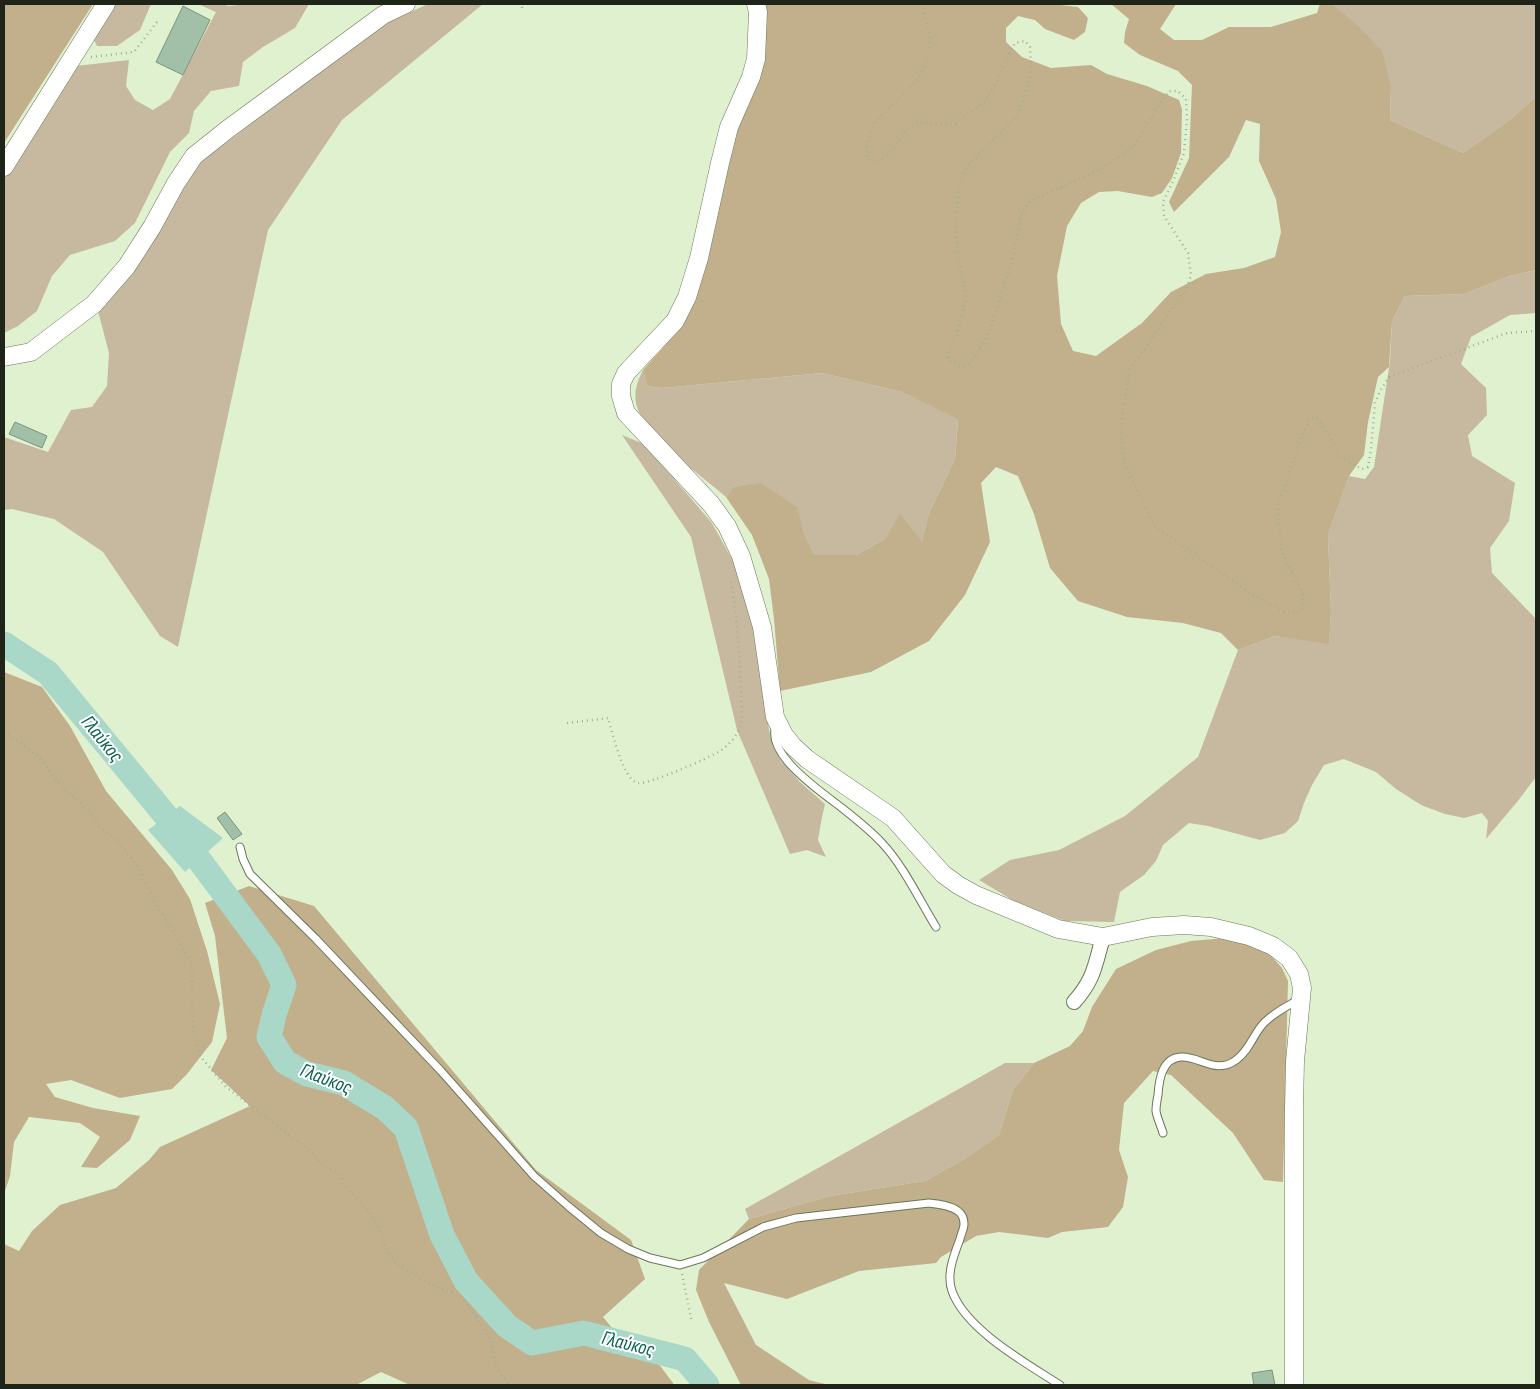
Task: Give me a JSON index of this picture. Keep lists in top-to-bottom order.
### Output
{
  "water": ["Γλαύκος"]
}
